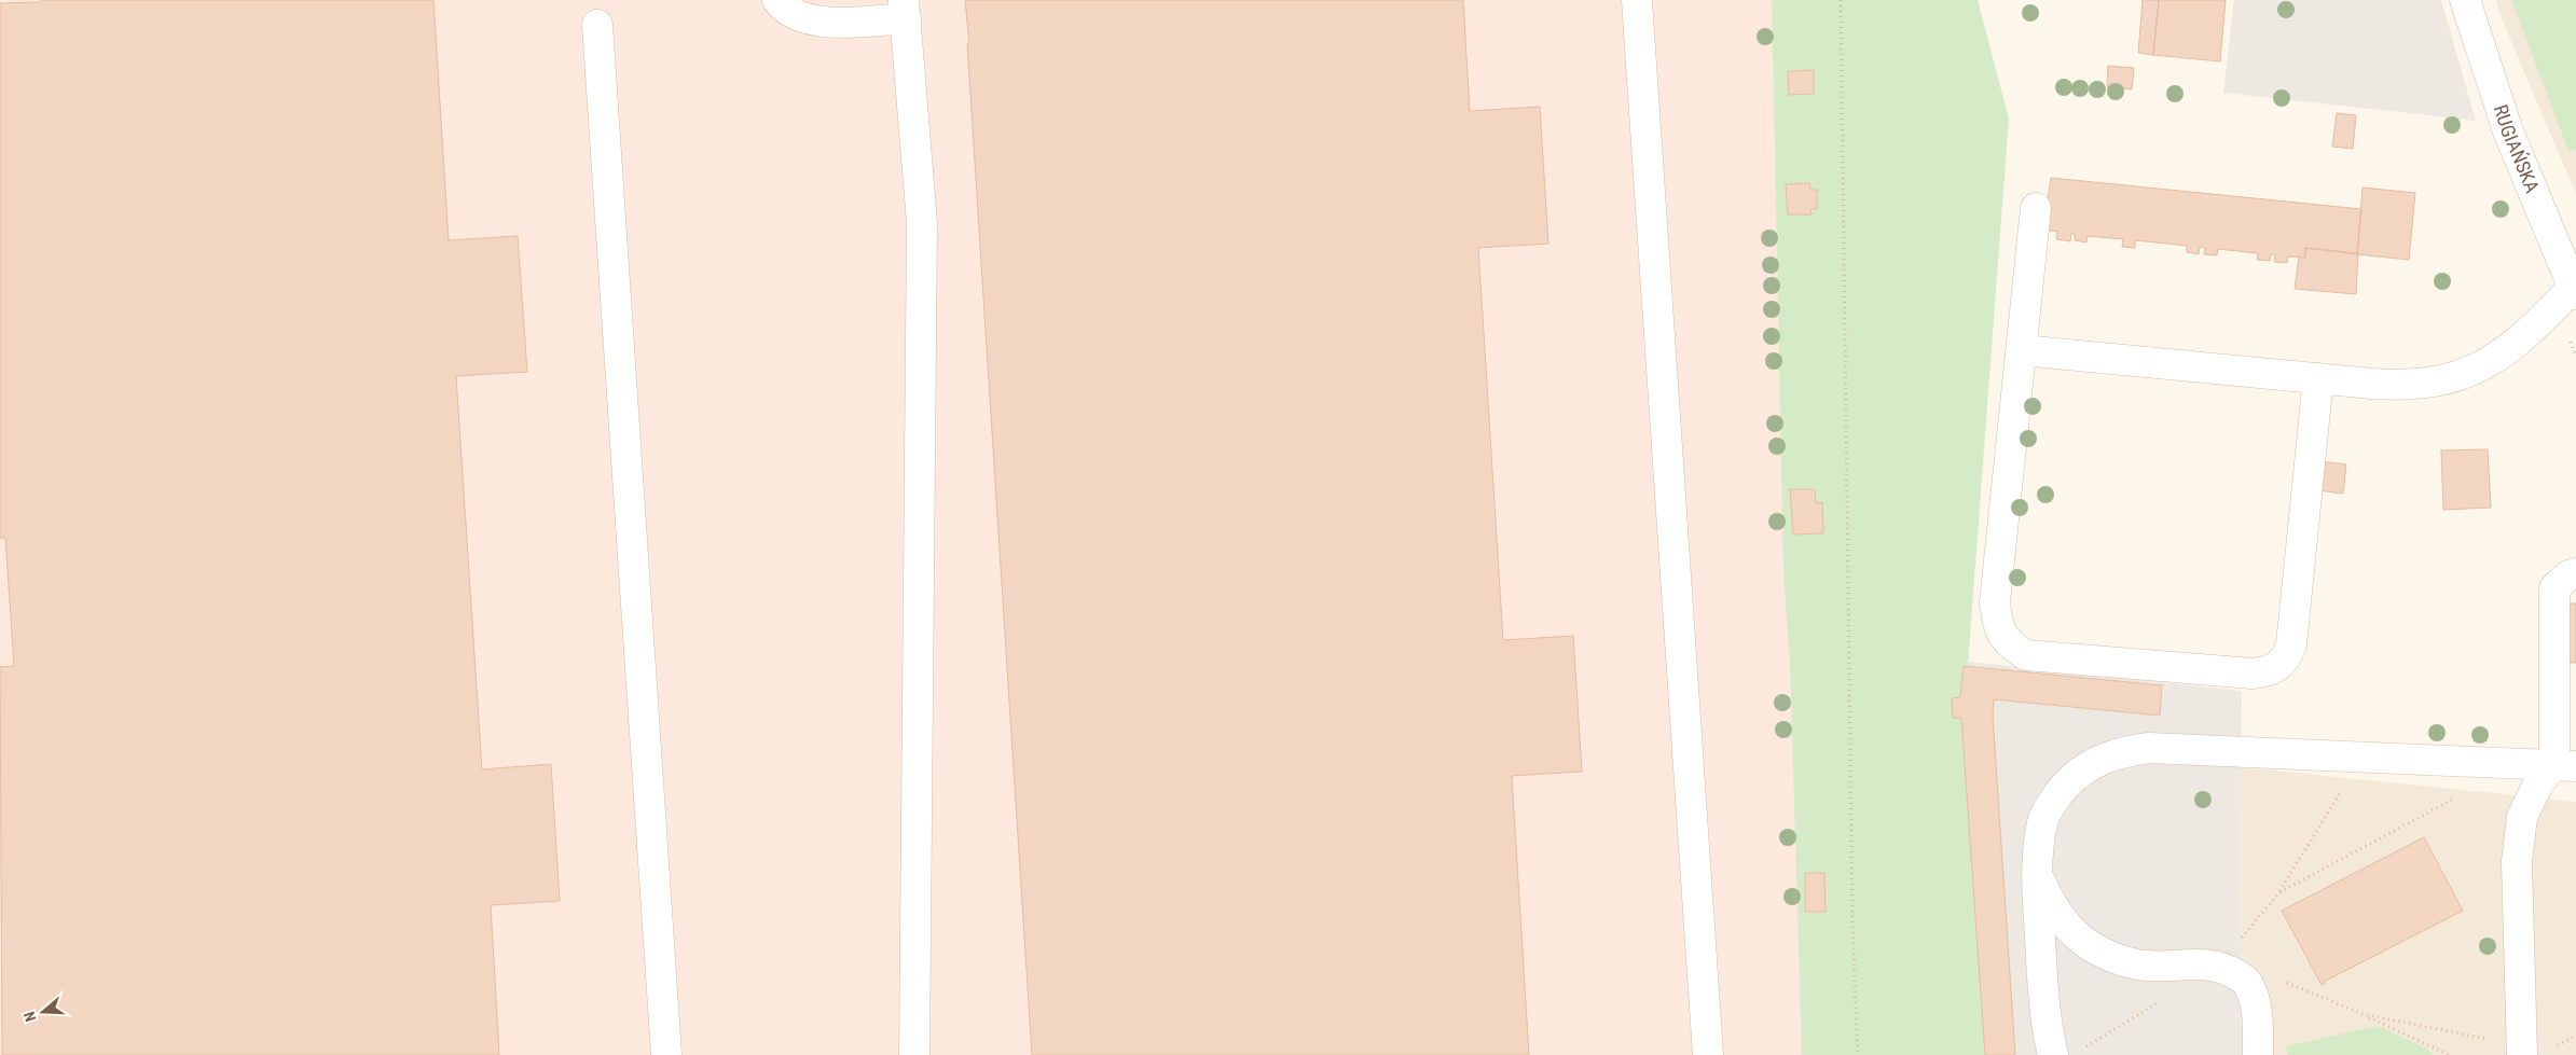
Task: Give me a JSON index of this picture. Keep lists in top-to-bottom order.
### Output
{
  "streets": {
    "street": ["RUGIAŃSKA"]
  },
  "north": "left"
}
